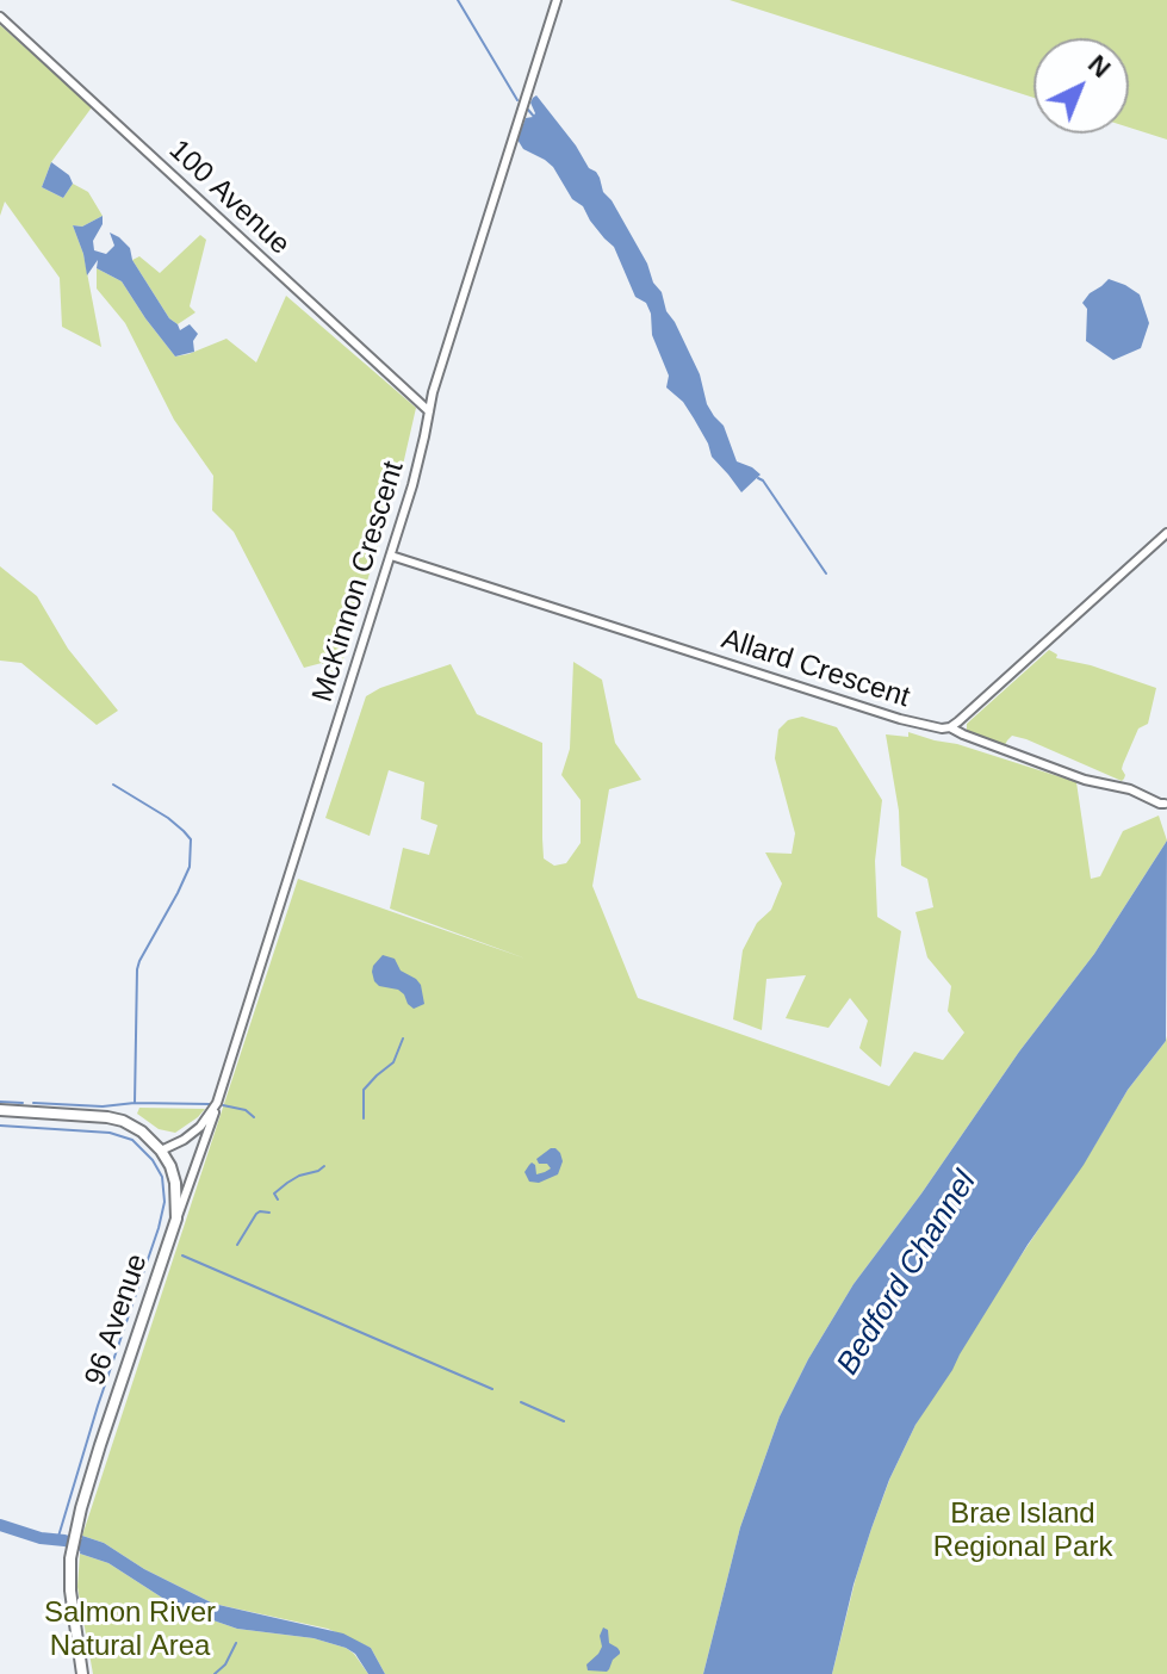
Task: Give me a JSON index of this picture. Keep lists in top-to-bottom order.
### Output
{
  "streets": {
    "main road": ["96 Avenue"],
    "street": ["100 Avenue", "McKinnon Crescent", "Allard Crescent"]
  },
  "crossings": [
    ["100 Avenue", "McKinnon Crescent"],
    ["McKinnon Crescent", "Allard Crescent"],
    ["McKinnon Crescent", "96 Avenue"]
  ],
  "water": ["Bedford Channel"],
  "parks": ["Brae Island Regional Park", "Salmon River Natural Area"],
  "north": "top right"
}
